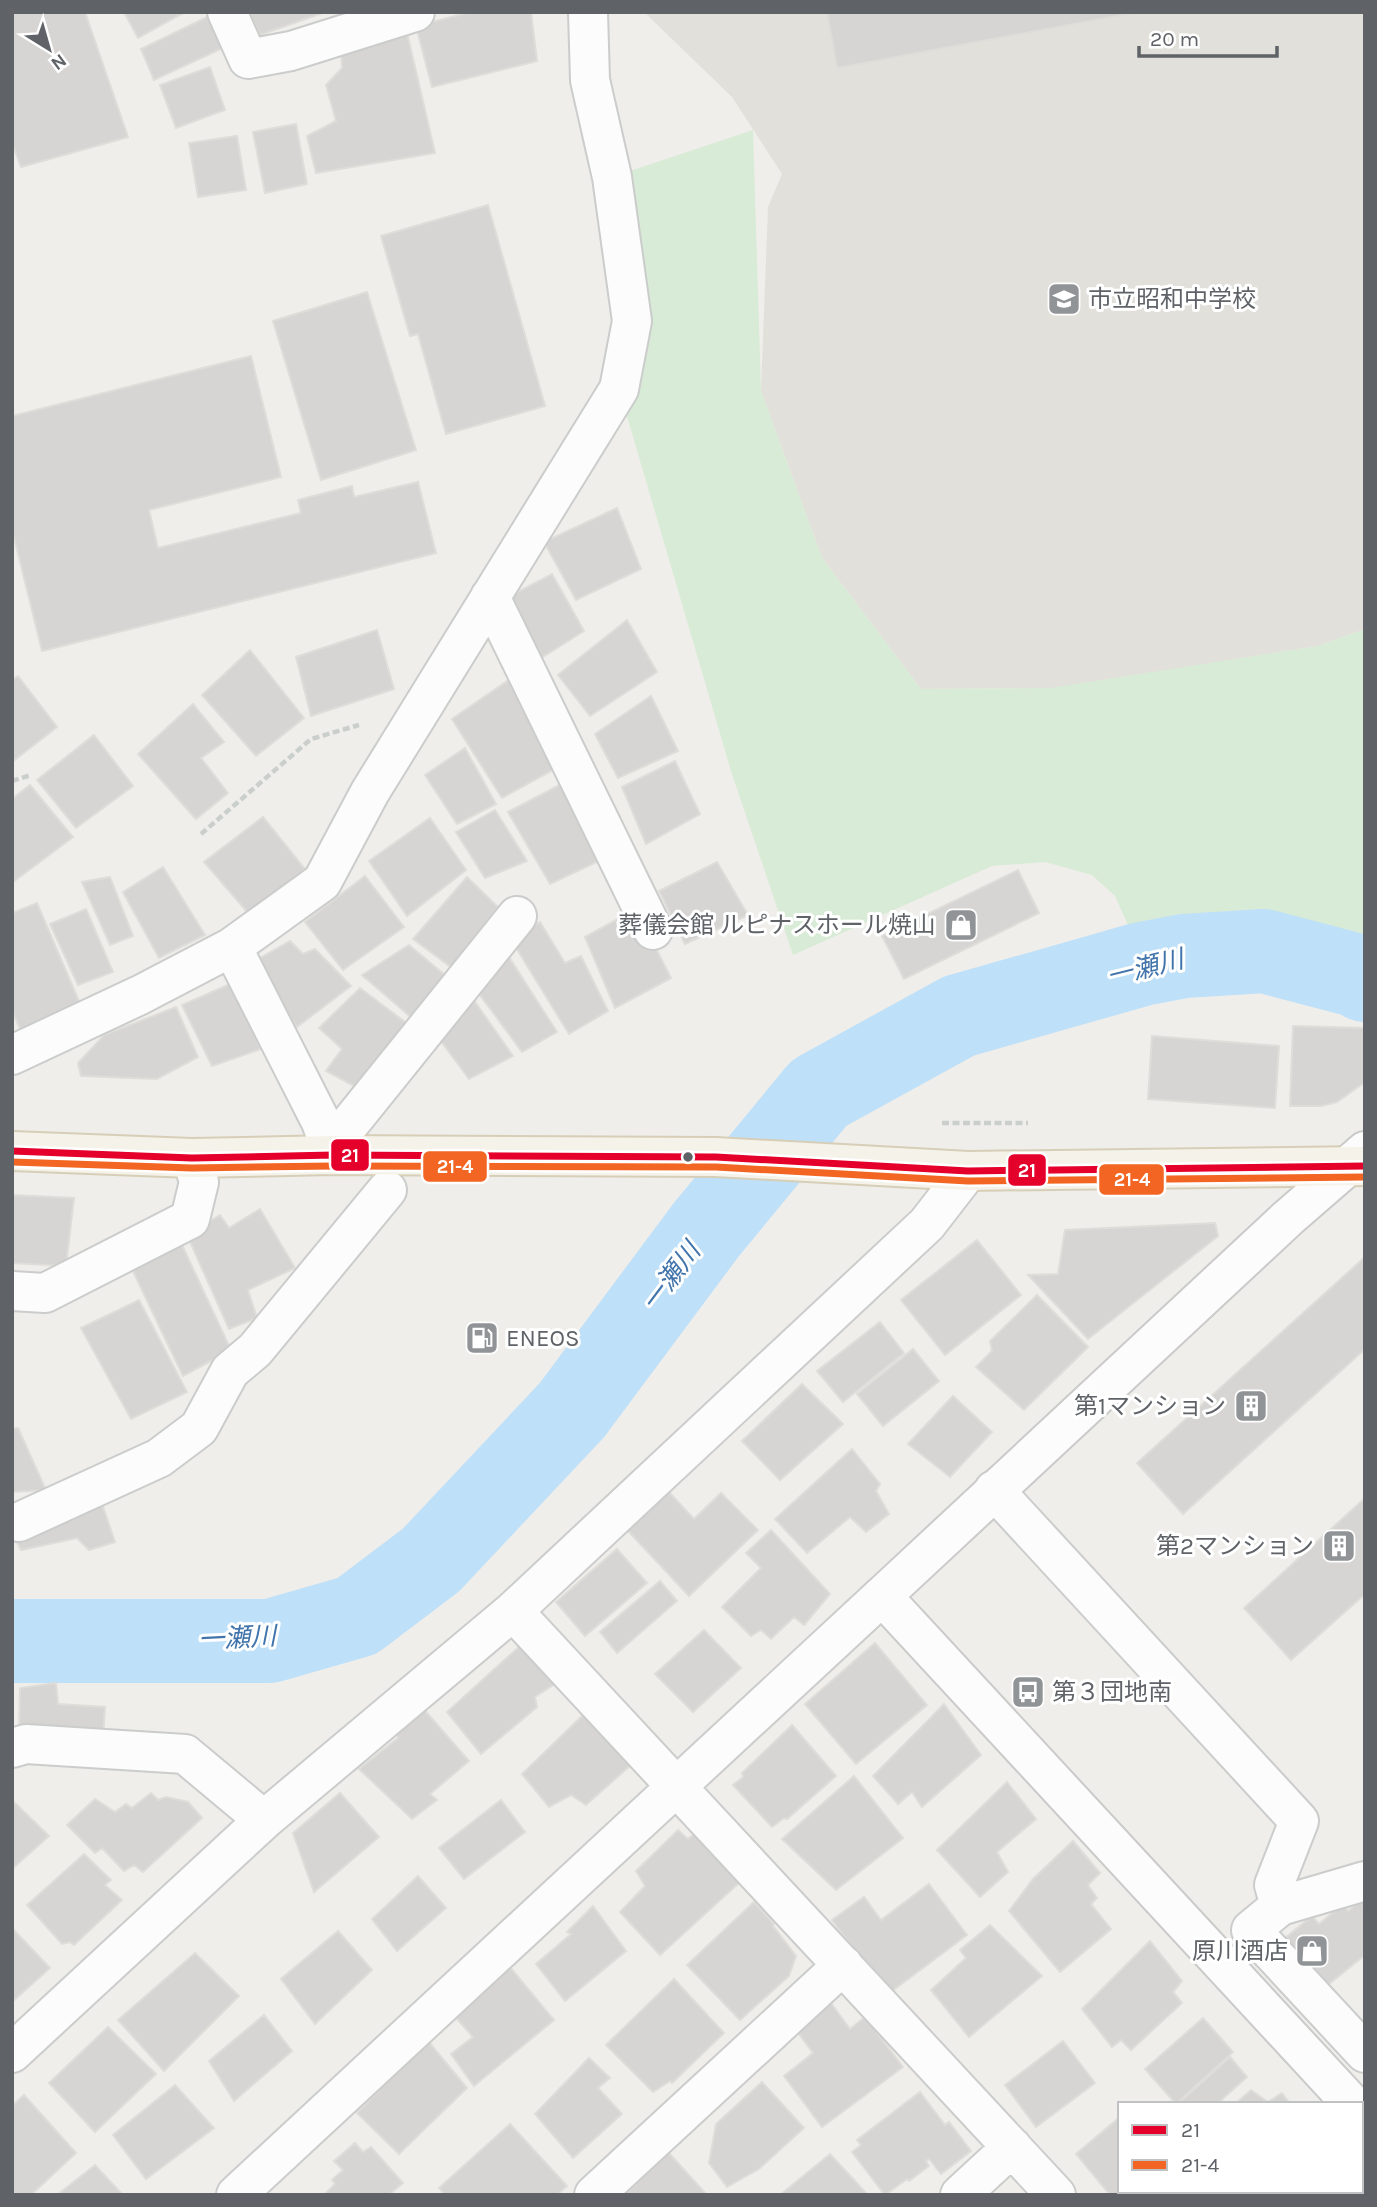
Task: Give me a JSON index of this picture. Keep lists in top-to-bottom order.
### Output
{
  "water": ["一瀬川"],
  "places": {
    "school or university": ["市立昭和中学校"],
    "shop": ["葬儀会館 ルピナスホール焼山", "原川酒店"],
    "fuel station": ["ENEOS"],
    "building": ["第1マンション", "第2マンション"],
    "bus stop": ["第３団地南"]
  },
  "lines": ["transit line 21", "transit line 21-4"],
  "legend": ["21", "21-4"],
  "scale_bar": "20 m",
  "north": "bottom right"
}
